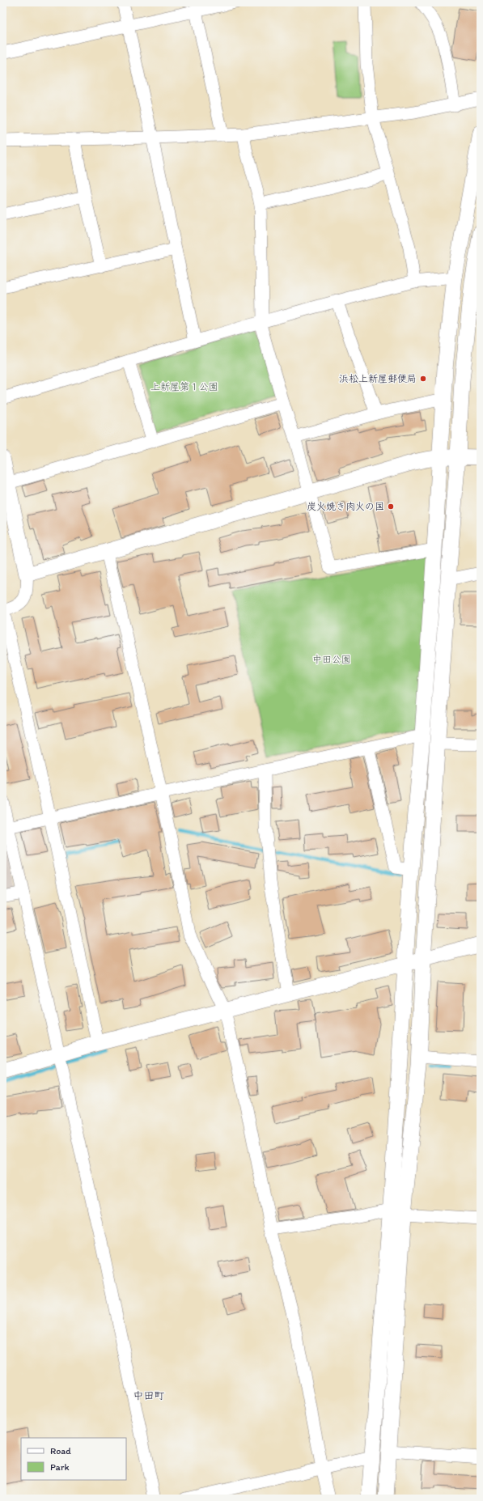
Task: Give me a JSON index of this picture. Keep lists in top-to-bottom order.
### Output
{
  "districts": ["中田町"],
  "parks": ["上新屋第１公園", "中田公園"],
  "places": ["浜松上新屋郵便局", "炭火焼き肉火の国"],
  "legend": ["Road", "Park"]
}
